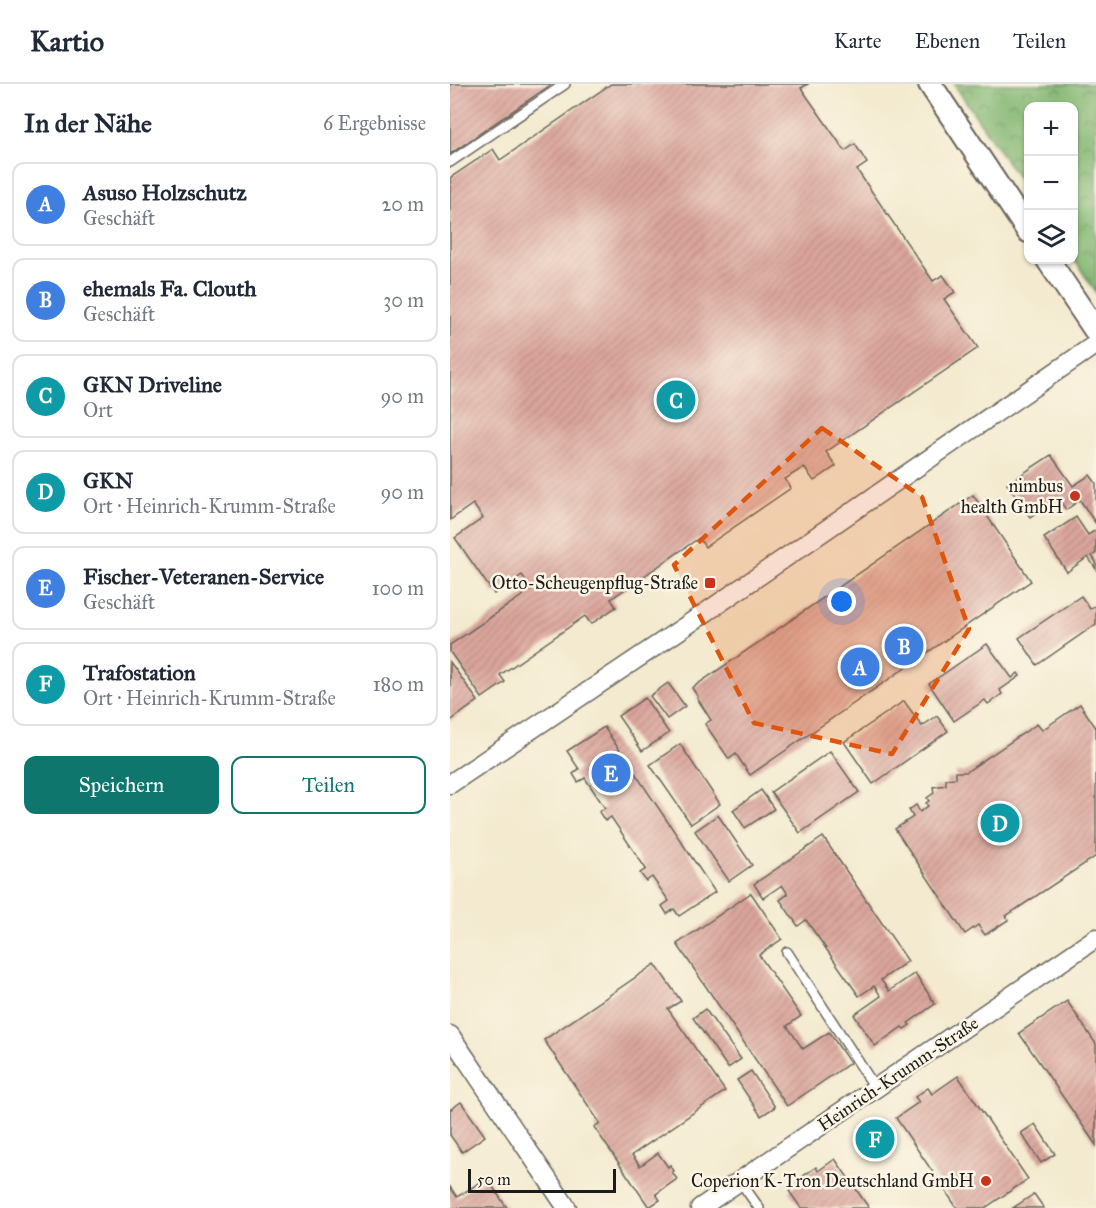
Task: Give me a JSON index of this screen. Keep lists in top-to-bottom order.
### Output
{
  "streets": {
    "street": ["Heinrich-Krumm-Straße"]
  },
  "places": {
    "other": ["nimbus health GmbH", "Coperion K-Tron Deutschland GmbH"],
    "transit": ["Otto-Scheugenpflug-Straße"]
  },
  "scale_bar": "50 m",
  "page": {
    "header": "Kartio",
    "nav": ["Karte", "Ebenen", "Teilen"],
    "heading": ["In der Nähe", "6 Ergebnisse"],
    "map_buttons": ["+", "−"],
    "list": [
      {
        "mark": "A",
        "name": "Asuso Holzschutz",
        "note": "Geschäft",
        "value": "20 m"
      },
      {
        "mark": "B",
        "name": "ehemals Fa. Clouth",
        "note": "Geschäft",
        "value": "30 m"
      },
      {
        "mark": "C",
        "name": "GKN Driveline",
        "note": "Ort",
        "value": "90 m"
      },
      {
        "mark": "D",
        "name": "GKN",
        "note": "Ort · Heinrich-Krumm-Straße",
        "value": "90 m"
      },
      {
        "mark": "E",
        "name": "Fischer-Veteranen-Service",
        "note": "Geschäft",
        "value": "100 m"
      },
      {
        "mark": "F",
        "name": "Trafostation",
        "note": "Ort · Heinrich-Krumm-Straße",
        "value": "180 m"
      }
    ],
    "pins": [
      "C",
      "B",
      "A",
      "E",
      "D",
      "F"
    ],
    "buttons": ["Speichern", "Teilen"],
    "scale": "50 m"
  }
}
